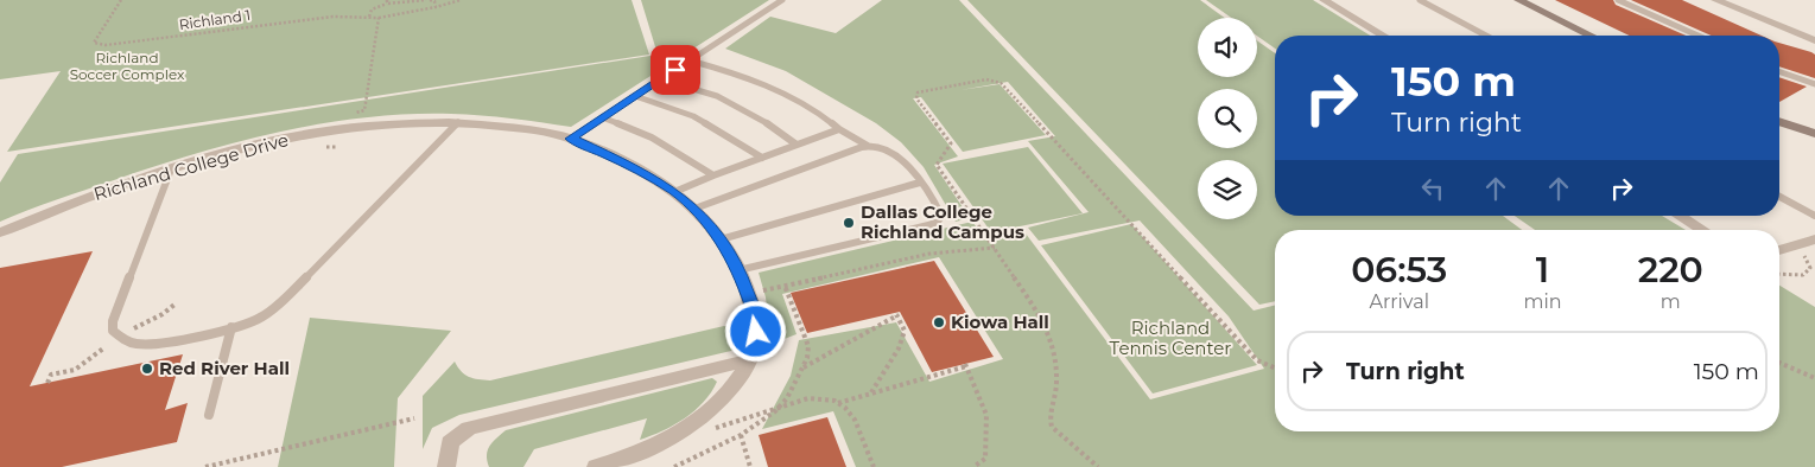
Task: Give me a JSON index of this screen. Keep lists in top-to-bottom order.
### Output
{
  "streets": {
    "street": ["Richland College Drive"],
    "path": ["Richland 1"]
  },
  "parks": ["Richland Soccer Complex", "Richland Tennis Center"],
  "places": ["Dallas College Richland Campus", "Kiowa Hall", "Red River Hall"],
  "page": {
    "turn": ["150 m", "Turn right"],
    "eta": [
      "06:53",
      "Arrival",
      "1",
      "min",
      "220",
      "m"
    ],
    "list": [
      {
        "name": "Turn right",
        "value": "150 m"
      }
    ]
  }
}
